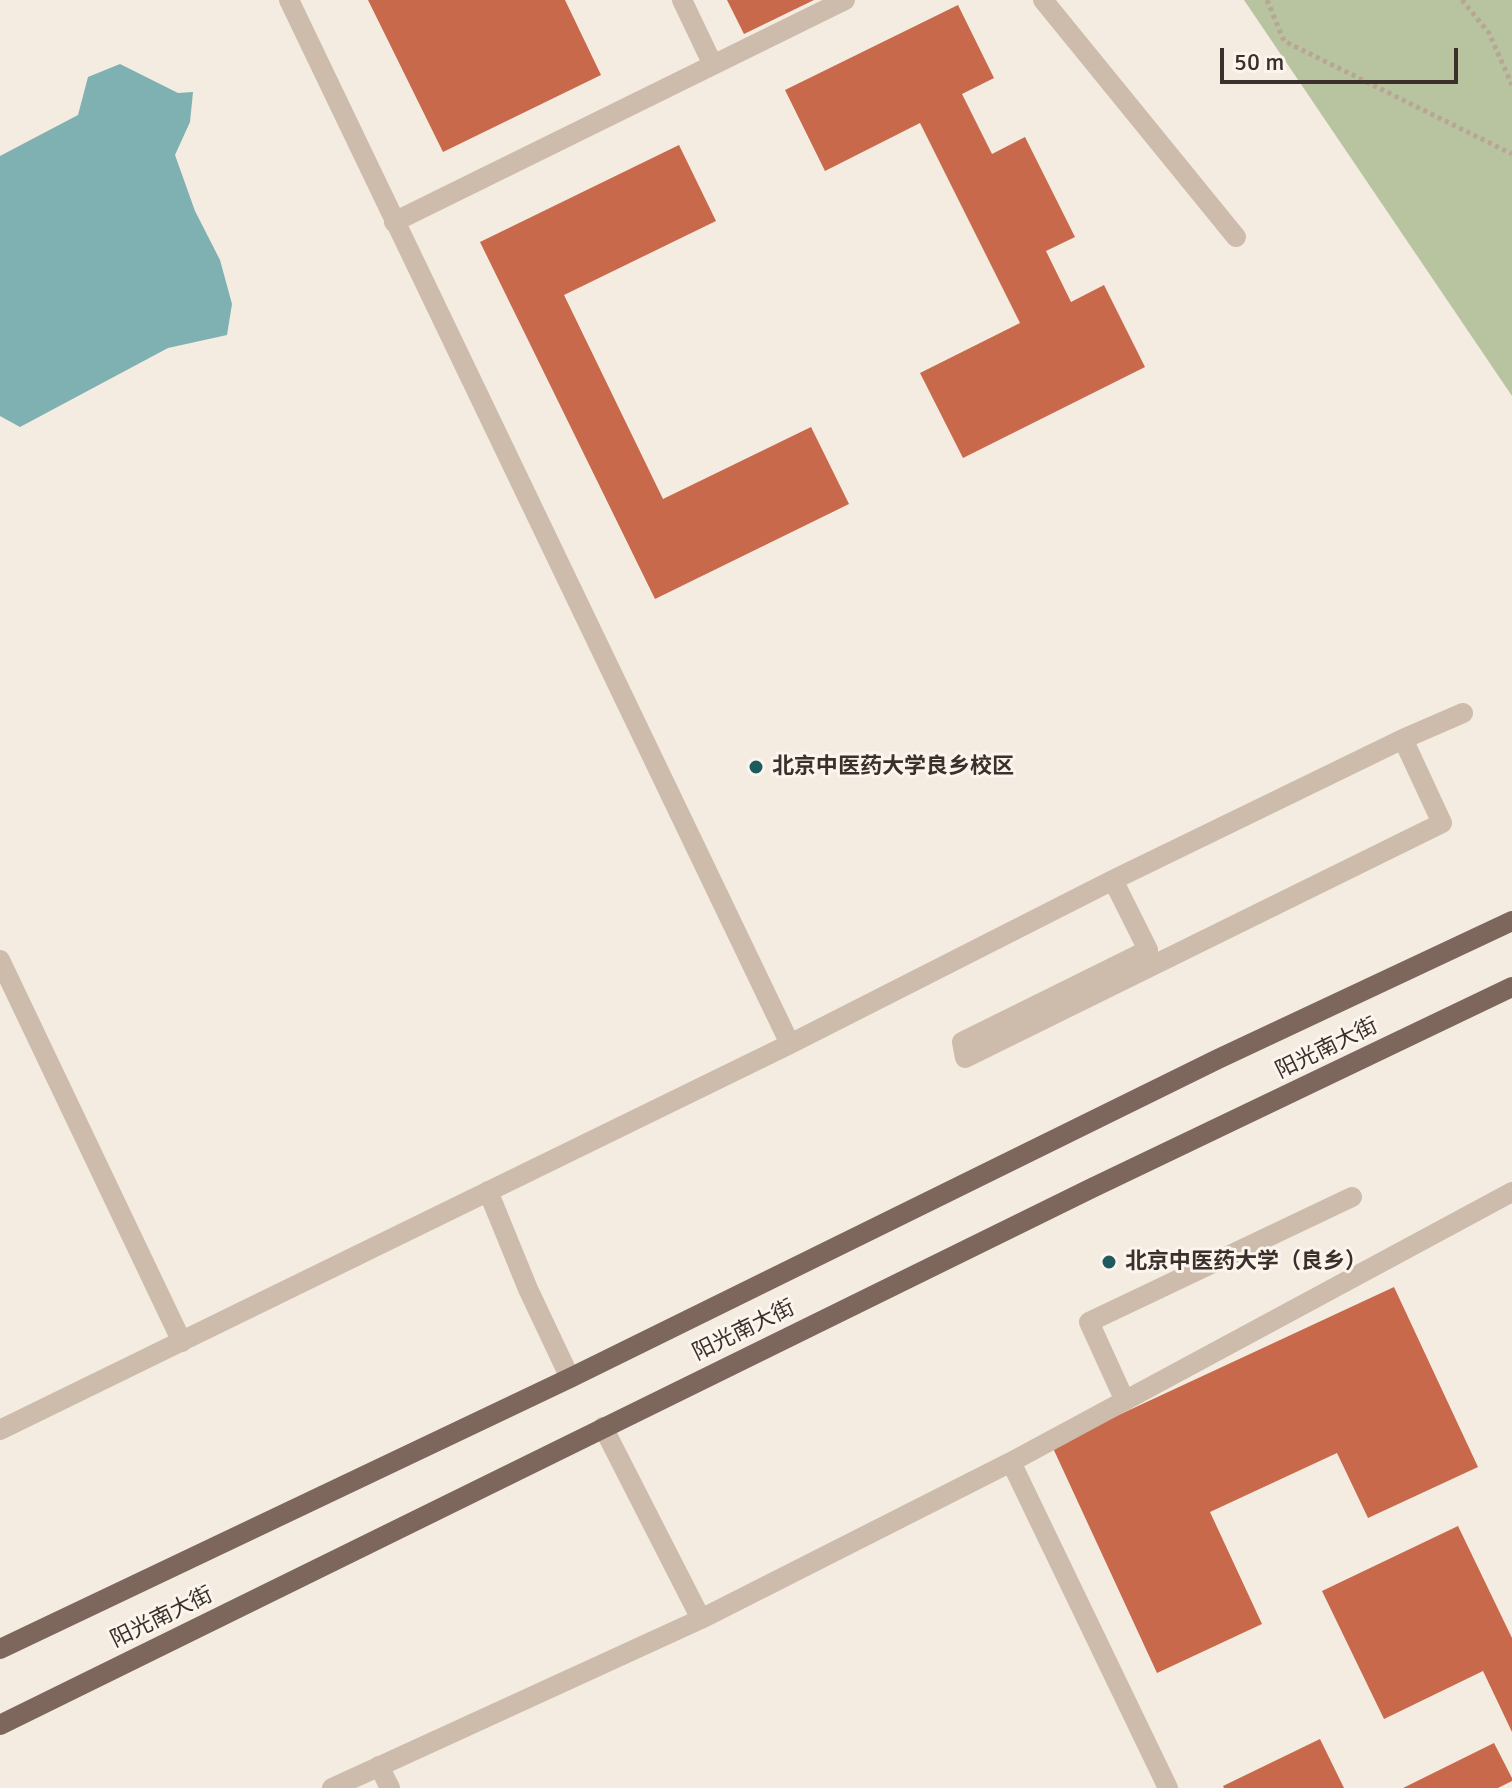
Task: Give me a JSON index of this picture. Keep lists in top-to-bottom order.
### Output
{
  "streets": {
    "main road": ["阳光南大街"]
  },
  "places": ["北京中医药大学良乡校区", "北京中医药大学（良乡）"],
  "scale_bar": "50 m"
}
